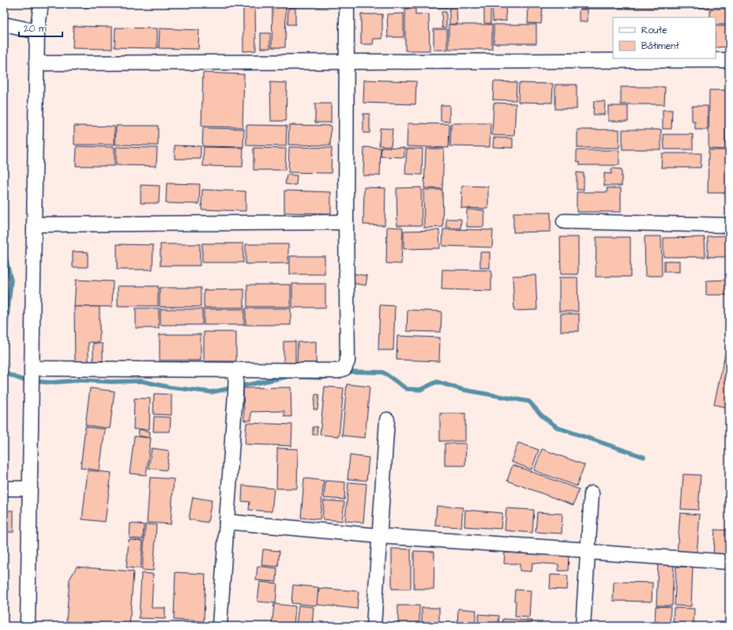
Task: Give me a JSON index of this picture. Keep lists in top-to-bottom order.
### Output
{
  "legend": ["Route", "Bâtiment"],
  "scale_bar": "20 m"
}
